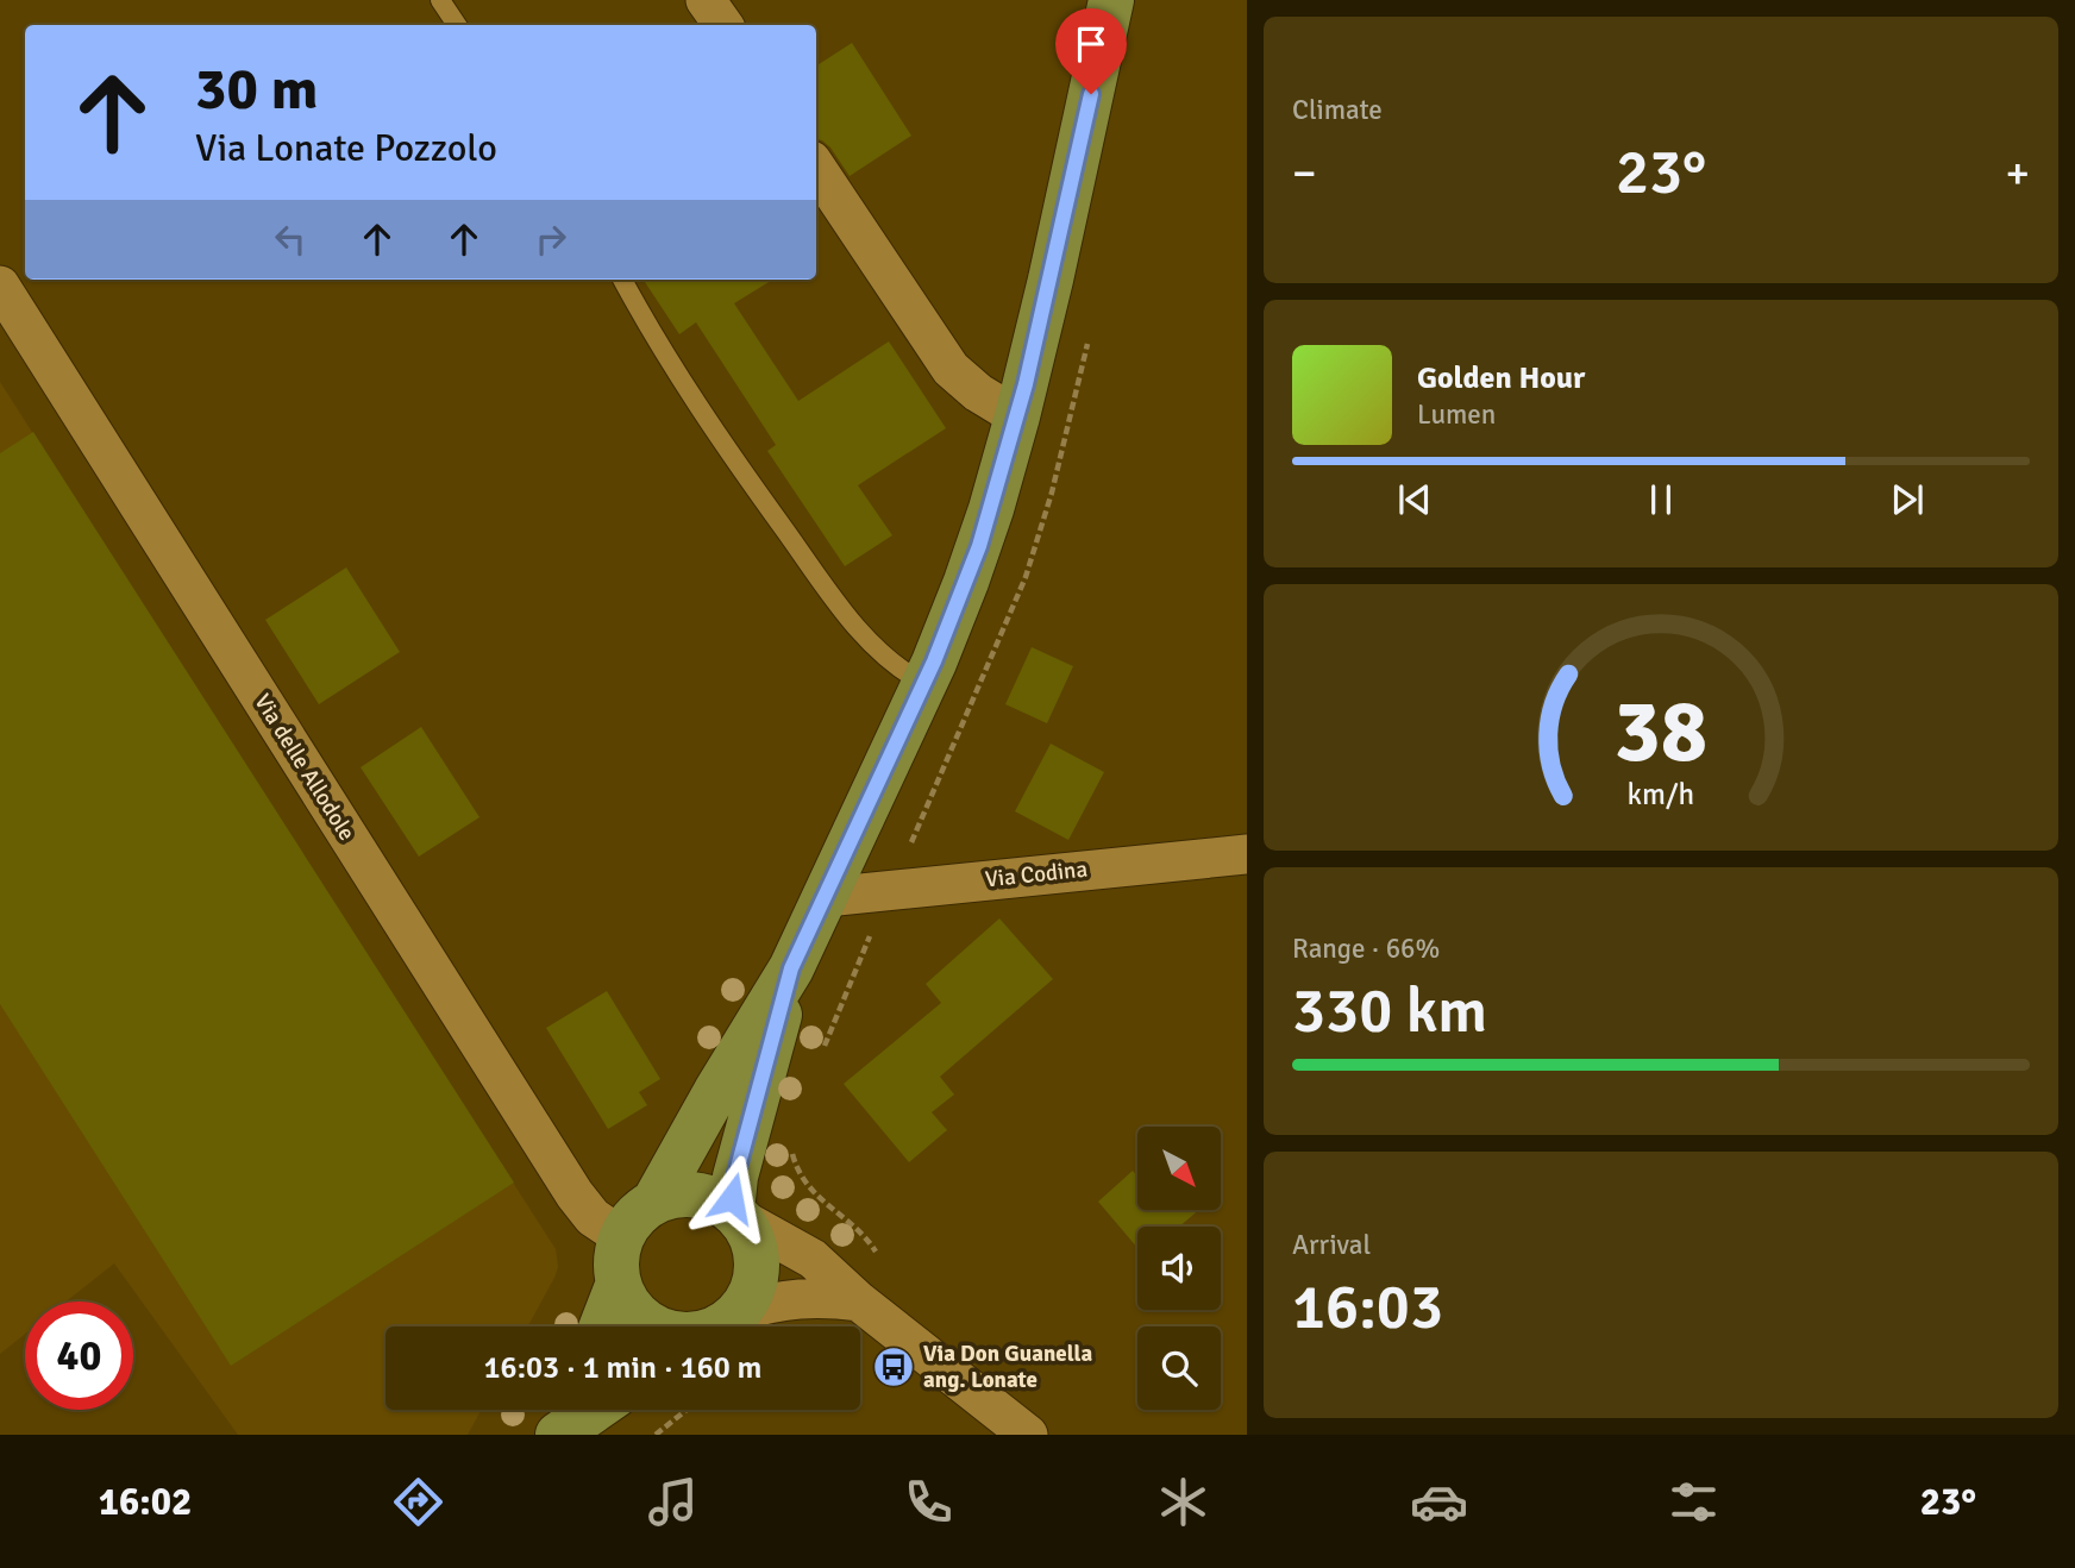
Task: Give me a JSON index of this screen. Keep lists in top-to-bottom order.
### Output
{
  "streets": {
    "street": ["Via delle Allodole", "Via Codina"]
  },
  "places": {
    "bus stop": ["Via Don Guanella ang. Lonate"]
  },
  "north": "bottom right",
  "page": {
    "tile": [
      "Climate",
      ["Range · 66%", "330 km"],
      ["Arrival", "16:03"]
    ],
    "turn": ["30 m", "Via Lonate Pozzolo"],
    "heat": ["−", "23°", "+"],
    "song": ["Golden Hour", "Lumen"],
    "limit": "40",
    "trip": "16:03 · 1 min · 160 m",
    "tabs": ["16:02", "23°"],
    "gauge": ["38", "km/h"]
  }
}
